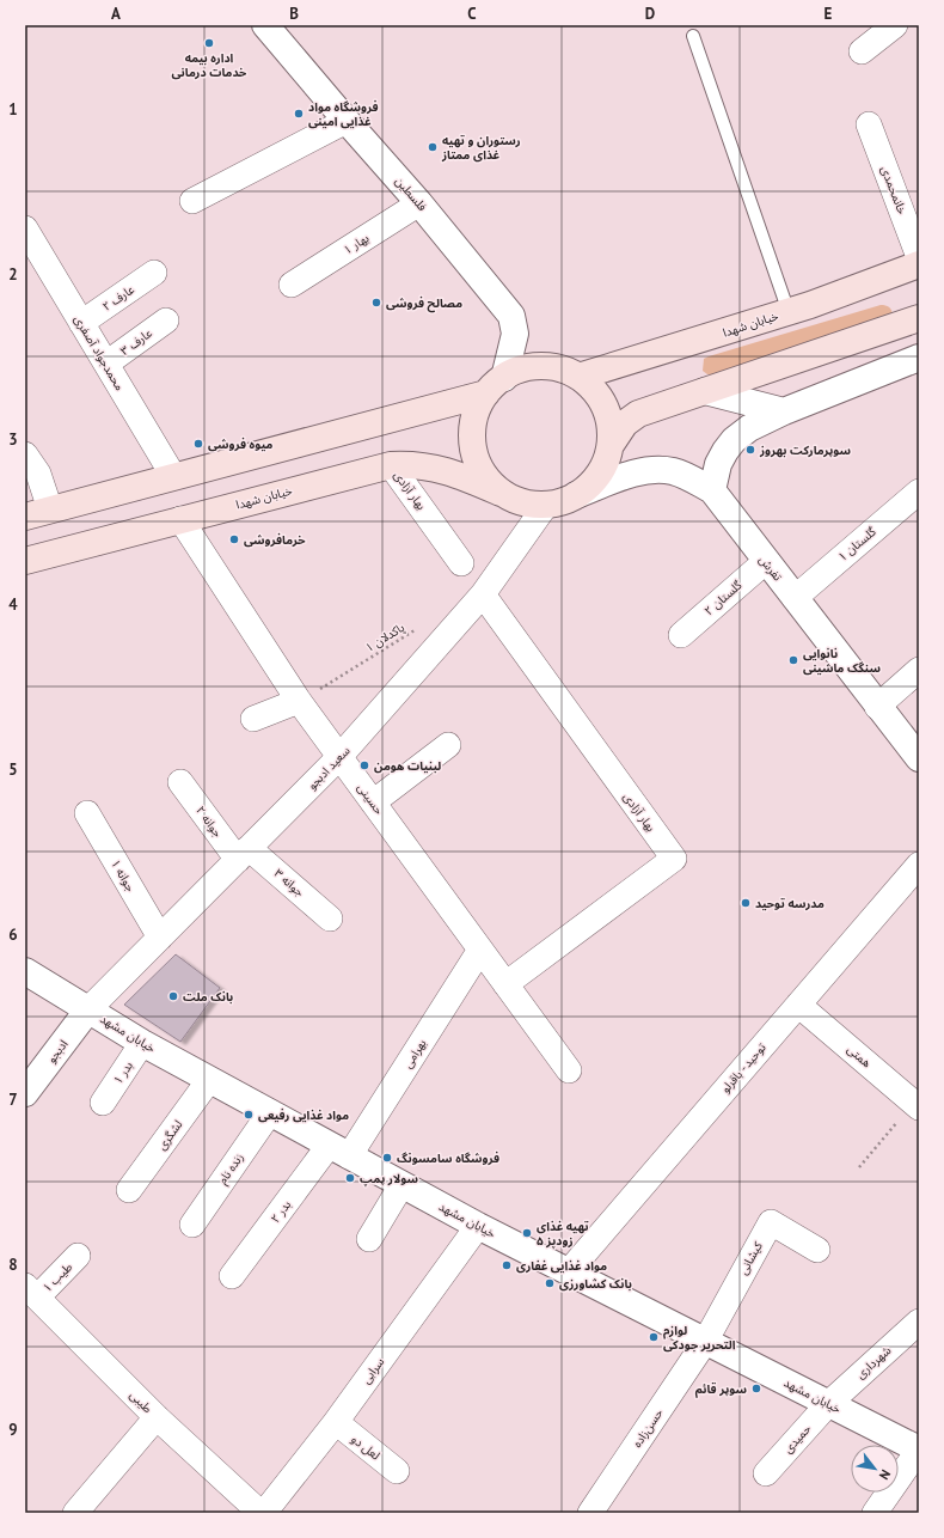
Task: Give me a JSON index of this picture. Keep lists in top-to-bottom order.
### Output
{
  "streets": {
    "main road": ["خیابان شهدا"],
    "street": [
      "خانمحمدی",
      "فلسطین",
      "بهار ۱",
      "عارف ۲",
      "عارف ۳",
      "محمدجواد آصفری",
      "بهار آزادی",
      "گلستان ۱",
      "تفرش",
      "گلستان ۲",
      "سعید ادبجو",
      "حسینی",
      "جوانه ۲",
      "جوانه ۱",
      "جوانه ۳",
      "خیابان مشهد",
      "ادبجو",
      "بهرامی",
      "همتی",
      "توحید - باقرلو",
      "بدر ۱",
      "لشگری",
      "زنده نام",
      "بدر ۲",
      "کیشانی",
      "طیب ۱",
      "شهرداری",
      "سرابی",
      "طیبی",
      "حسن‌زاده",
      "حمیدی",
      "لعل دو"
    ],
    "path": ["پاکدلان ۱"]
  },
  "crossings": [
    ["فلسطین", "بهار ۱"],
    ["فلسطین", "خیابان شهدا"],
    ["فلسطین", "تفرش"],
    ["فلسطین", "سعید ادبجو"],
    ["عارف ۲", "محمدجواد آصفری"],
    ["خیابان شهدا", "بهار آزادی"],
    ["خیابان شهدا", "تفرش"],
    ["خیابان شهدا", "سعید ادبجو"],
    ["خیابان شهدا", "حسینی"],
    ["عارف ۳", "محمدجواد آصفری"],
    ["بهار آزادی", "سعید ادبجو"],
    ["بهار آزادی", "حسینی"],
    ["گلستان ۱", "تفرش"],
    ["تفرش", "گلستان ۲"],
    ["تفرش", "سعید ادبجو"],
    ["پاکدلان ۱", "حسینی"],
    ["سعید ادبجو", "حسینی"],
    ["سعید ادبجو", "جوانه ۲"],
    ["سعید ادبجو", "جوانه ۱"],
    ["سعید ادبجو", "جوانه ۳"],
    ["سعید ادبجو", "خیابان مشهد"],
    ["سعید ادبجو", "ادبجو"],
    ["حسینی", "بهرامی"],
    ["جوانه ۲", "جوانه ۳"],
    ["خیابان مشهد", "ادبجو"],
    ["خیابان مشهد", "بهرامی"],
    ["خیابان مشهد", "توحید - باقرلو"],
    ["خیابان مشهد", "بدر ۱"],
    ["خیابان مشهد", "لشگری"],
    ["خیابان مشهد", "زنده نام"],
    ["خیابان مشهد", "بدر ۲"],
    ["خیابان مشهد", "کیشانی"],
    ["خیابان مشهد", "شهرداری"],
    ["خیابان مشهد", "سرابی"],
    ["خیابان مشهد", "حسن‌زاده"],
    ["خیابان مشهد", "حمیدی"],
    ["بهرامی", "بدر ۲"],
    ["همتی", "توحید - باقرلو"],
    ["کیشانی", "حسن‌زاده"],
    ["طیب ۱", "طیبی"],
    ["شهرداری", "حمیدی"],
    ["سرابی", "طیبی"],
    ["سرابی", "لعل دو"]
  ],
  "places": [
    "اداره بیمه خدمات درمانی",
    "فروشگاه مواد غذایی امینی",
    "رستوران و تهیه غذای ممتاز",
    "مصالح فروشی",
    "میوه فروشی",
    "سوپرمارکت بهروز",
    "خرمافروشی",
    "نانوایی سنگک ماشینی",
    "لبنیات هومن",
    "مدرسه توحید",
    "بانک ملت",
    "مواد غذایی رفیعی",
    "فروشگاه سامسونگ",
    "سولار پمپ",
    "تهیه غذای زودپز ۵",
    "مواد غذایی غفاری",
    "بانک کشاورزی",
    "لوازم التحریر جودکی",
    "سوپر قائم"
  ],
  "north": "bottom right",
  "grid": {
    "columns": [
      "A",
      "B",
      "C",
      "D",
      "E"
    ],
    "rows": [
      "1",
      "2",
      "3",
      "4",
      "5",
      "6",
      "7",
      "8",
      "9"
    ]
  }
}
